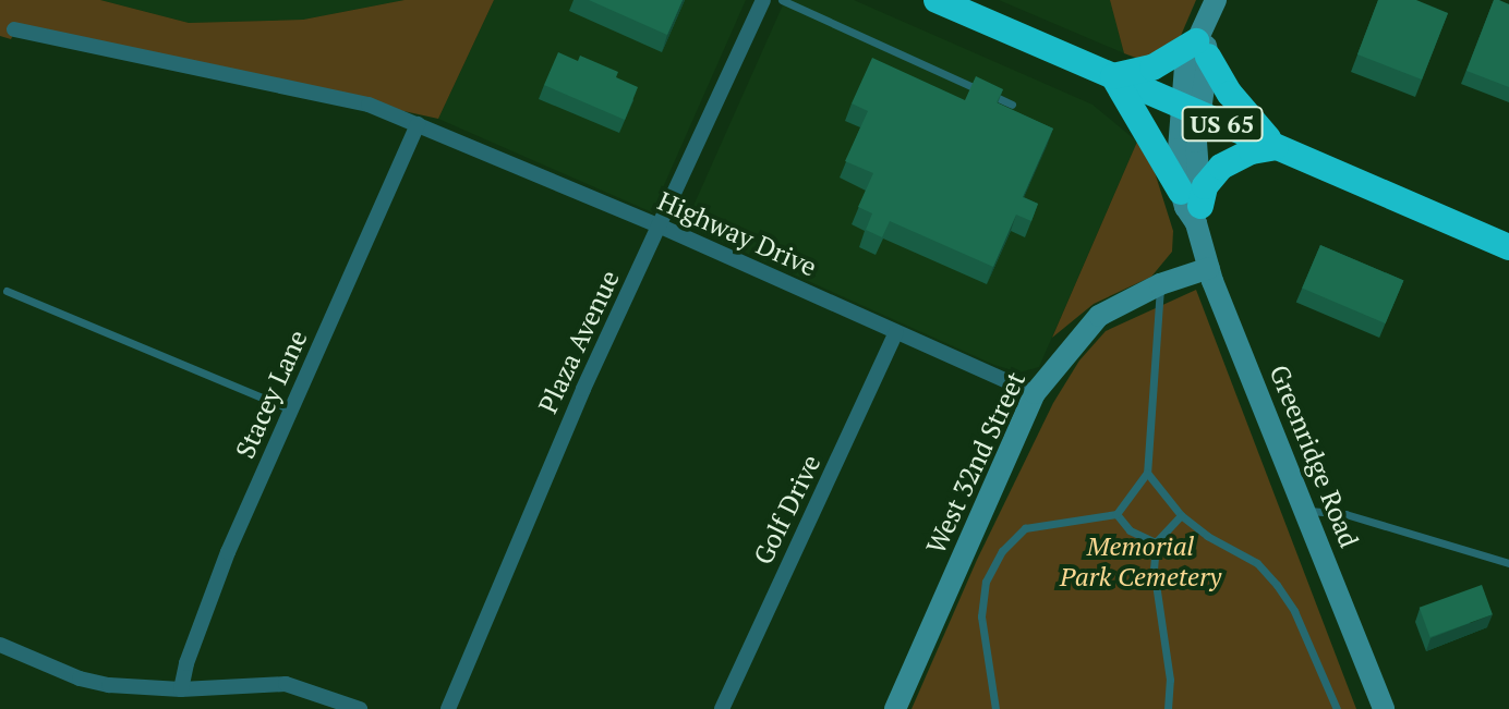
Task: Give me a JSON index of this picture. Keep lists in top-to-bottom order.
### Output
{
  "streets": {
    "highway": ["US 65"],
    "street": [
      "Highway Drive",
      "Plaza Avenue",
      "Stacey Lane",
      "Greenridge Road",
      "West 32nd Street",
      "Golf Drive"
    ]
  },
  "crossings": [
    ["US 65", "Greenridge Road"],
    ["Highway Drive", "Plaza Avenue"],
    ["Highway Drive", "Stacey Lane"],
    ["Highway Drive", "West 32nd Street"],
    ["Highway Drive", "Golf Drive"],
    ["Greenridge Road", "West 32nd Street"]
  ],
  "parks": ["Memorial Park Cemetery"]
}
